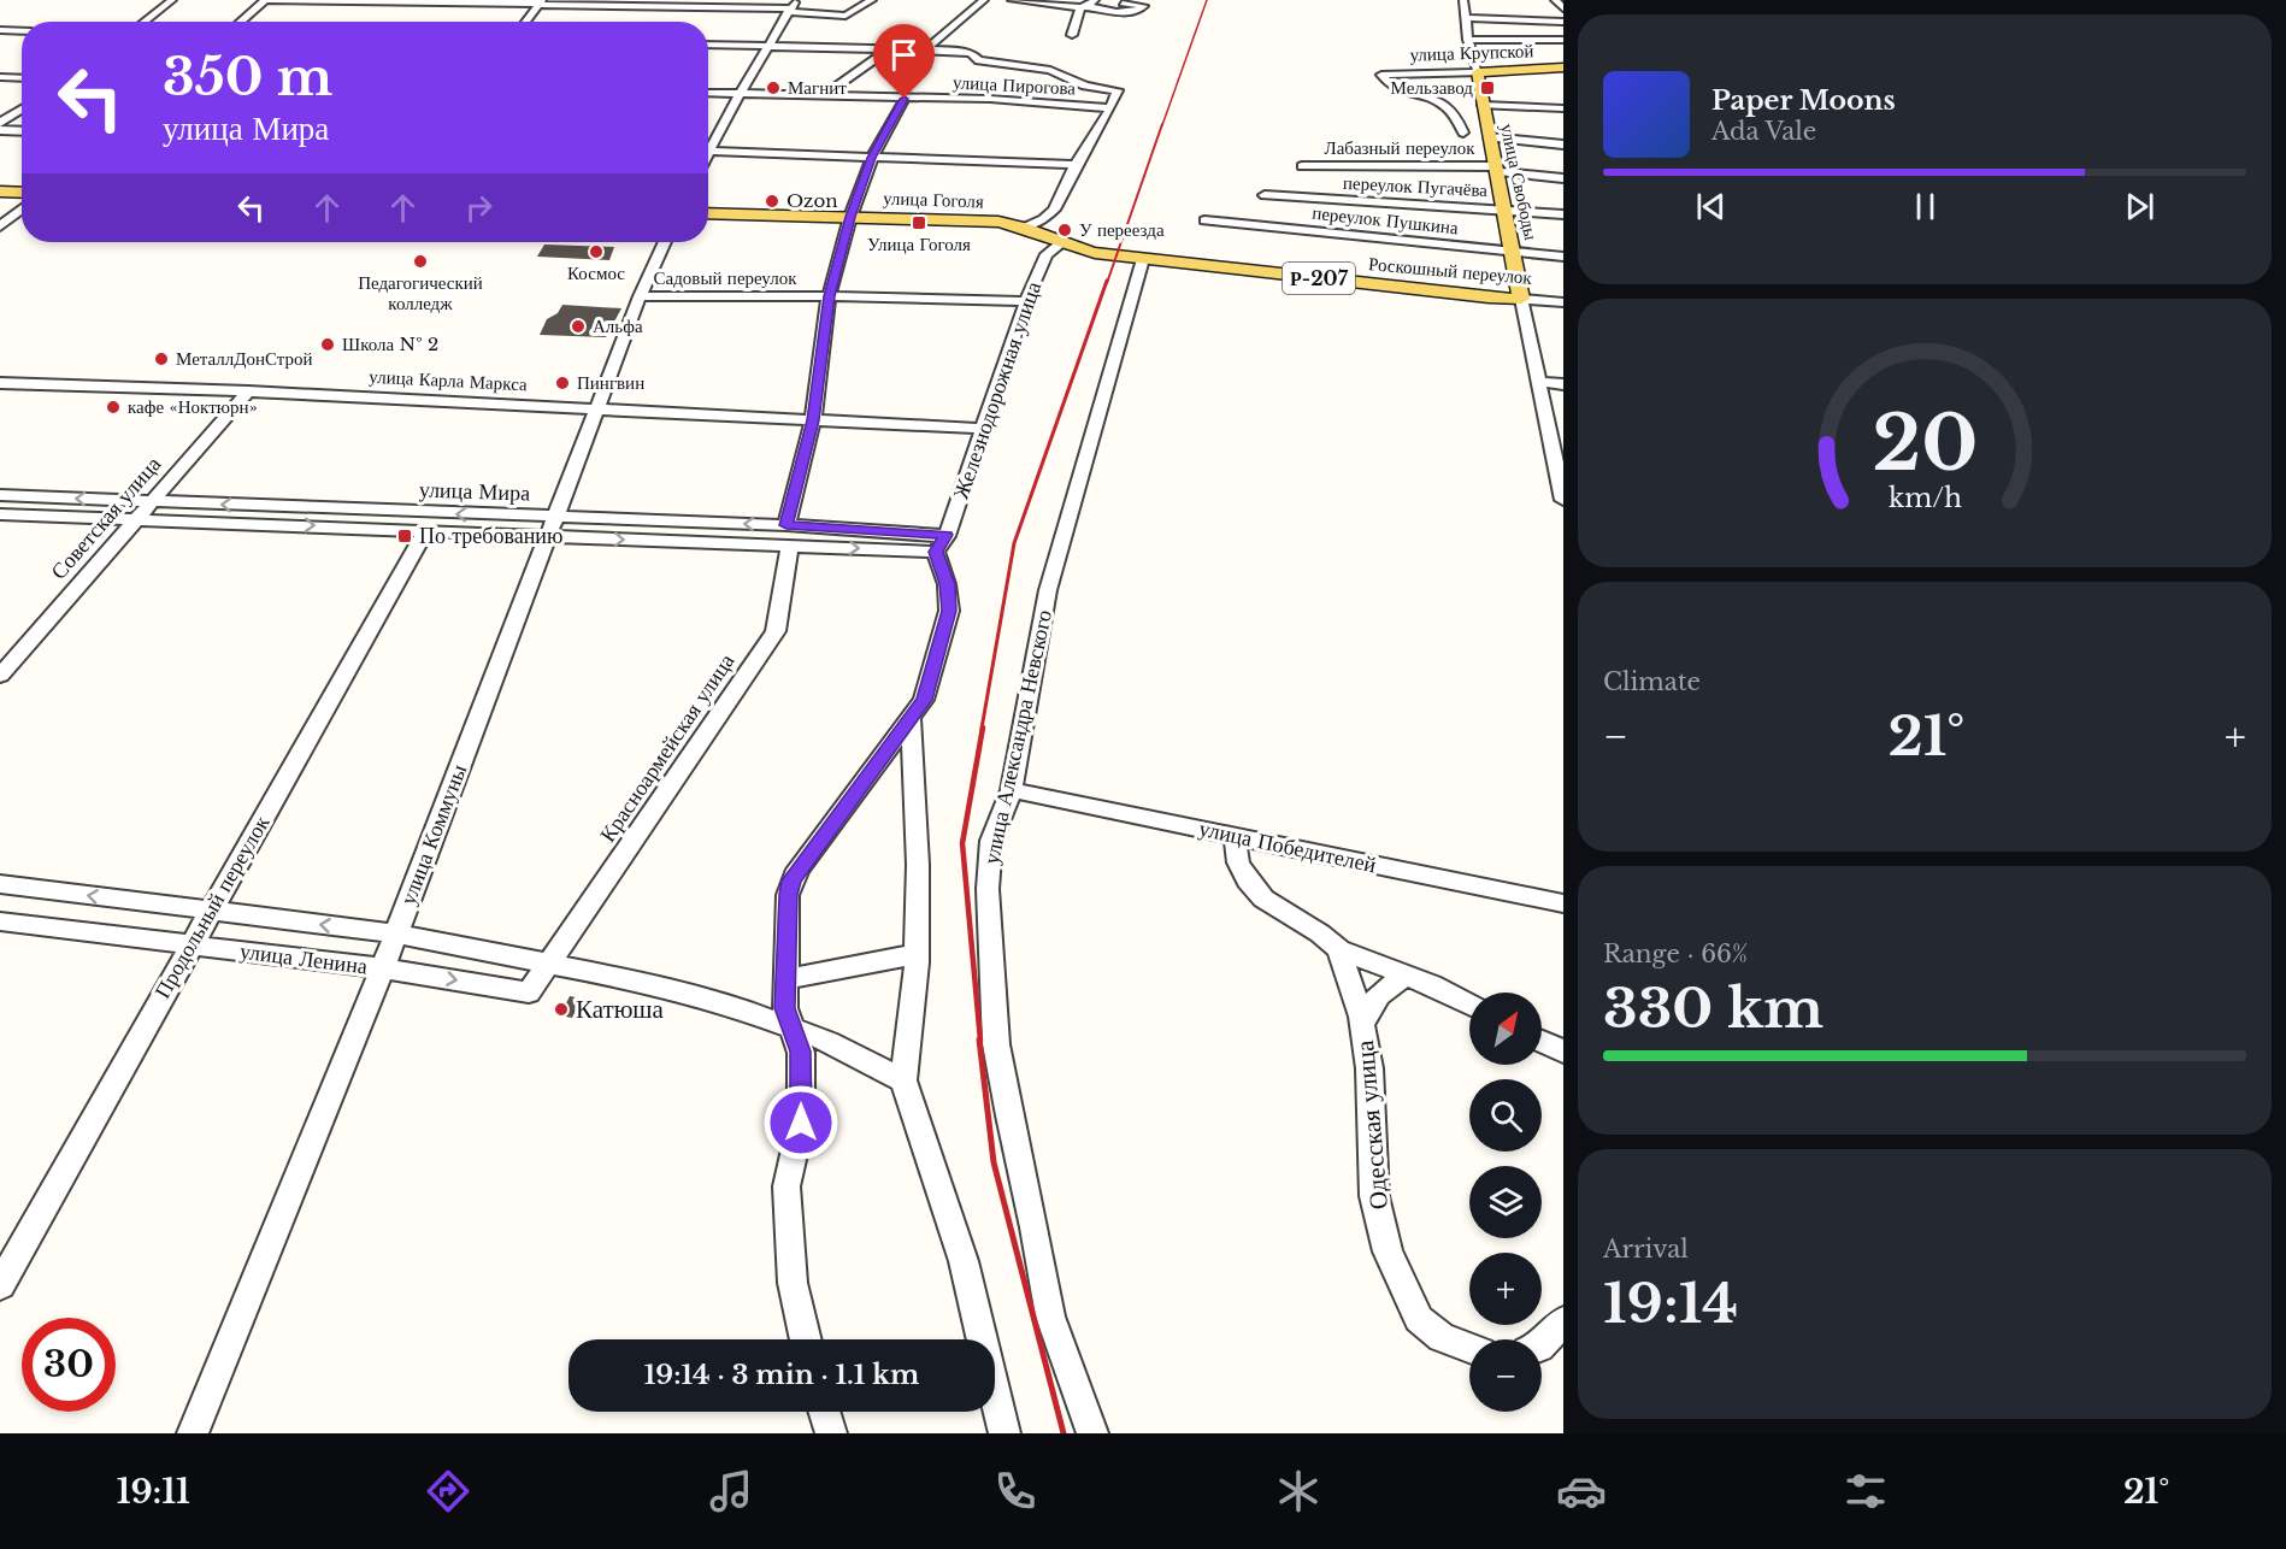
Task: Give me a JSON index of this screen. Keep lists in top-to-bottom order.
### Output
{
  "streets": {
    "main road": [
      "улица Крупской",
      "улица Свободы",
      "улица Гоголя",
      "Роскошный переулок",
      "Р-207"
    ],
    "street": [
      "улица Пирогова",
      "Лабазный переулок",
      "переулок Пугачёва",
      "переулок Пушкина",
      "Садовый переулок",
      "улица Карла Маркса",
      "Железнодорожная улица",
      "улица Мира",
      "Советская улица",
      "улица Александра Невского",
      "Красноармейская улица",
      "улица Коммуны",
      "улица Победителей",
      "Продольный переулок",
      "улица Ленина",
      "Одесская улица"
    ]
  },
  "crossings": [
    ["улица Крупской", "улица Свободы"],
    ["улица Пирогова", "Красноармейская улица"],
    ["Лабазный переулок", "улица Свободы"],
    ["улица Свободы", "переулок Пугачёва"],
    ["улица Свободы", "переулок Пушкина"],
    ["улица Свободы", "Роскошный переулок"],
    ["улица Гоголя", "Роскошный переулок"],
    ["улица Гоголя", "Железнодорожная улица"],
    ["улица Гоголя", "Красноармейская улица"],
    ["Роскошный переулок", "улица Александра Невского"],
    ["Садовый переулок", "Железнодорожная улица"],
    ["Садовый переулок", "Красноармейская улица"],
    ["Садовый переулок", "улица Коммуны"],
    ["улица Карла Маркса", "Железнодорожная улица"],
    ["улица Карла Маркса", "Советская улица"],
    ["улица Карла Маркса", "Красноармейская улица"],
    ["улица Карла Маркса", "улица Коммуны"],
    ["Железнодорожная улица", "улица Мира"],
    ["улица Мира", "Советская улица"],
    ["улица Мира", "Красноармейская улица"],
    ["улица Мира", "улица Коммуны"],
    ["улица Мира", "Продольный переулок"],
    ["улица Александра Невского", "улица Победителей"],
    ["Красноармейская улица", "улица Ленина"],
    ["улица Коммуны", "улица Ленина"],
    ["Продольный переулок", "улица Ленина"]
  ],
  "places": {
    "other": [
      "Магнит",
      "Ozon",
      "У переезда",
      "Космос",
      "Педагогический колледж",
      "Альфа",
      "Школа № 2",
      "МеталлДонСтрой",
      "Пингвин",
      "кафе «Ноктюрн»",
      "Катюша"
    ],
    "transit": ["Мельзавод", "Улица Гоголя", "По требованию"]
  },
  "north": "top right",
  "page": {
    "turn": ["350 m", "улица Мира"],
    "song": ["Paper Moons", "Ada Vale"],
    "tile": [
      "Climate",
      ["Range · 66%", "330 km"],
      ["Arrival", "19:14"]
    ],
    "heat": ["−", "21°", "+"],
    "map_buttons": ["+", "−"],
    "limit": "30",
    "trip": "19:14 · 3 min · 1.1 km",
    "tabs": ["19:11", "21°"],
    "gauge": ["20", "km/h"]
  }
}
